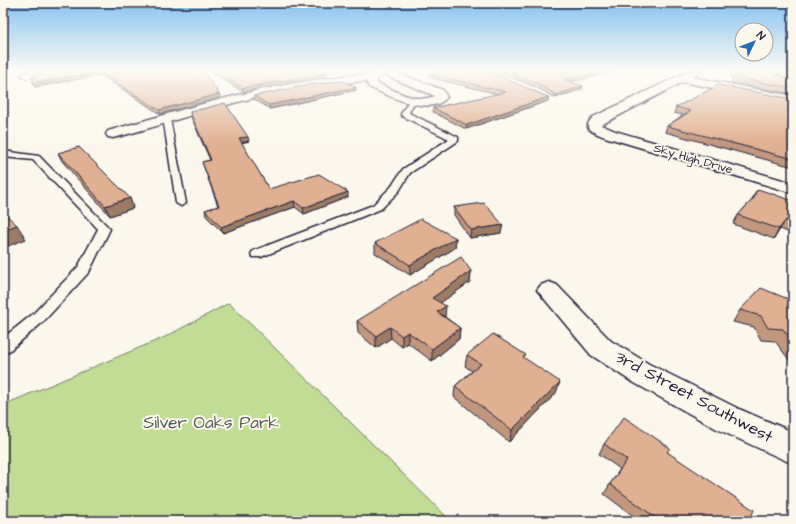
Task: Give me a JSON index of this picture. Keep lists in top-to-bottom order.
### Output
{
  "streets": {
    "street": ["Sky High Drive", "3rd Street Southwest"]
  },
  "parks": ["Silver Oaks Park"],
  "north": "top right"
}
